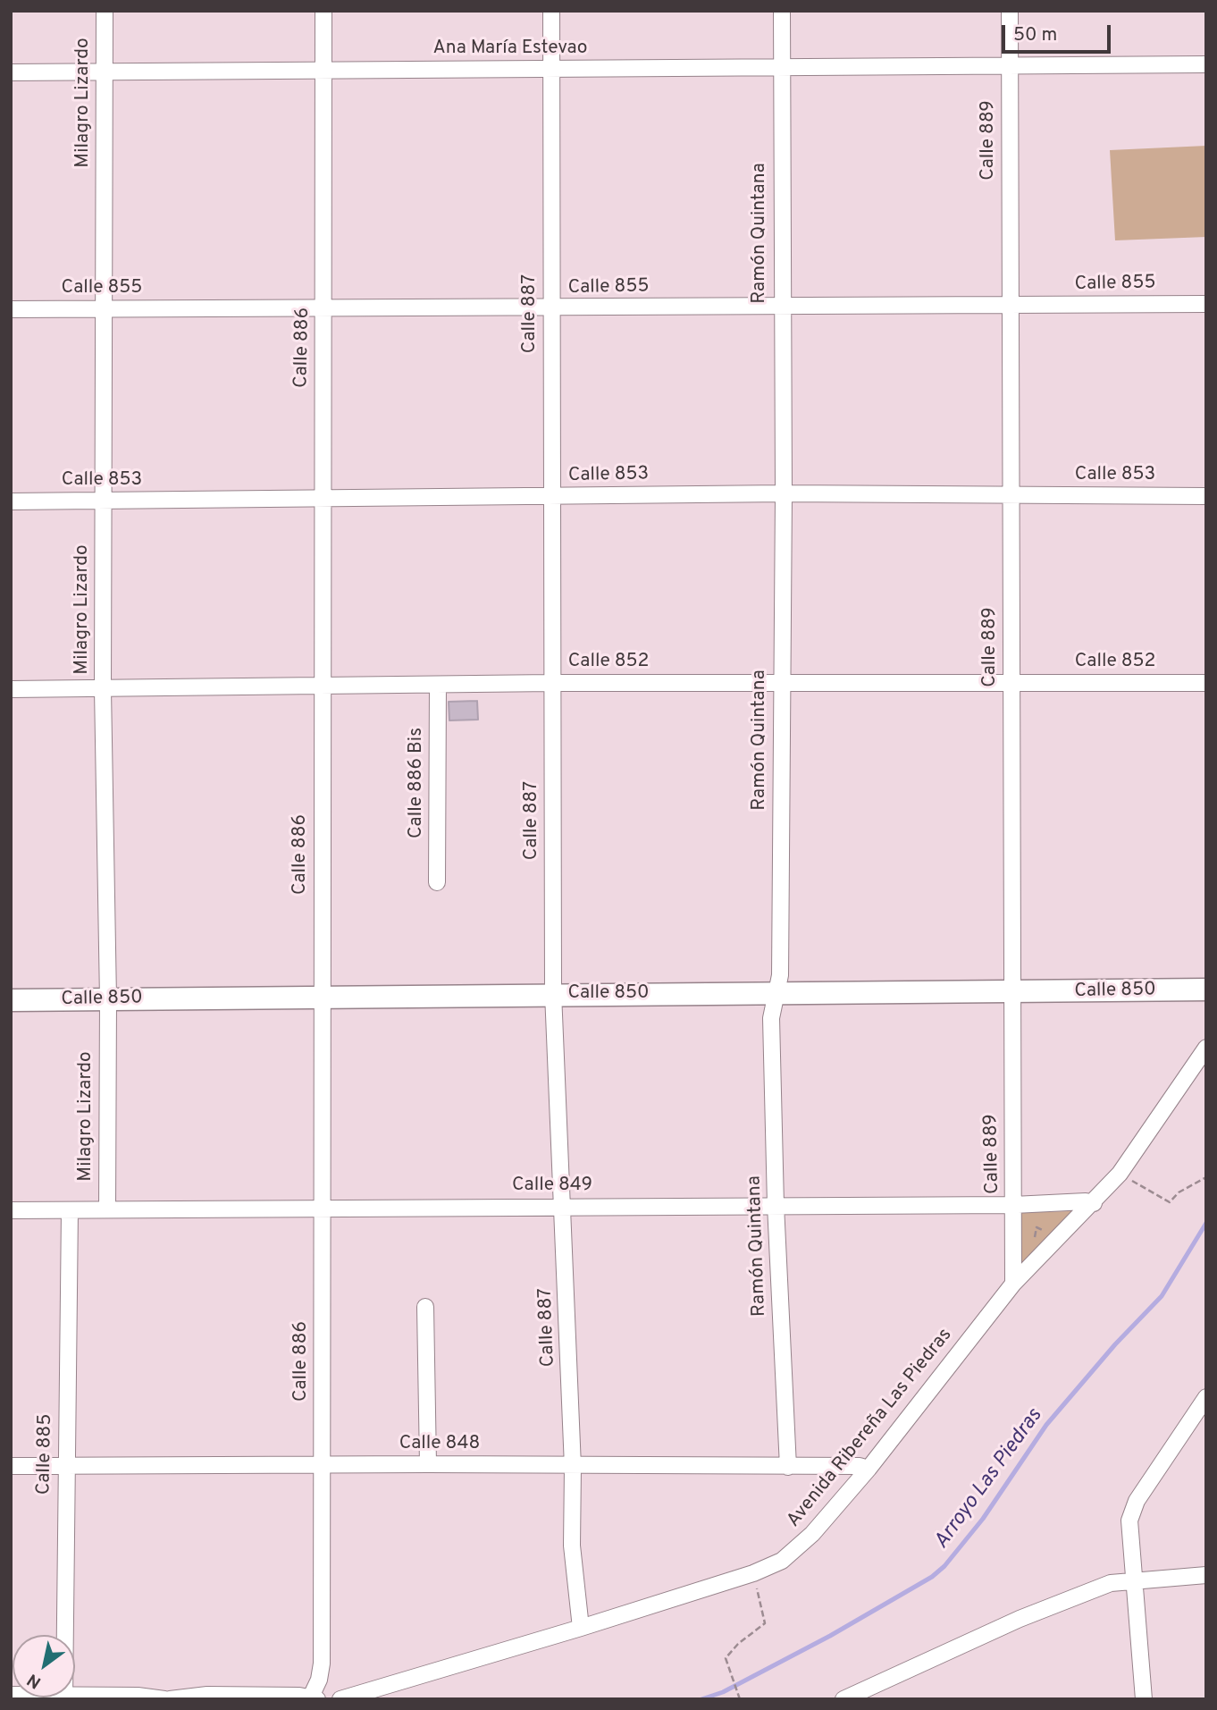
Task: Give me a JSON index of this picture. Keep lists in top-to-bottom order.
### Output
{
  "streets": {
    "main road": ["Calle 850"],
    "street": [
      "Ana María Estevao",
      "Milagro Lizardo",
      "Calle 889",
      "Ramón Quintana",
      "Calle 855",
      "Calle 887",
      "Calle 886",
      "Calle 853",
      "Calle 852",
      "Calle 886 Bis",
      "Calle 849",
      "Avenida Ribereña Las Piedras",
      "Calle 848",
      "Calle 885"
    ]
  },
  "crossings": [
    ["Ana María Estevao", "Milagro Lizardo"],
    ["Ana María Estevao", "Calle 889"],
    ["Ana María Estevao", "Ramón Quintana"],
    ["Ana María Estevao", "Calle 887"],
    ["Ana María Estevao", "Calle 886"],
    ["Milagro Lizardo", "Calle 855"],
    ["Milagro Lizardo", "Calle 853"],
    ["Milagro Lizardo", "Calle 852"],
    ["Milagro Lizardo", "Calle 850"],
    ["Milagro Lizardo", "Calle 849"],
    ["Calle 889", "Calle 855"],
    ["Calle 889", "Calle 853"],
    ["Calle 889", "Calle 852"],
    ["Calle 889", "Calle 850"],
    ["Calle 889", "Calle 849"],
    ["Calle 889", "Avenida Ribereña Las Piedras"],
    ["Ramón Quintana", "Calle 855"],
    ["Ramón Quintana", "Calle 853"],
    ["Ramón Quintana", "Calle 852"],
    ["Ramón Quintana", "Calle 850"],
    ["Ramón Quintana", "Calle 849"],
    ["Ramón Quintana", "Calle 848"],
    ["Calle 855", "Calle 887"],
    ["Calle 855", "Calle 886"],
    ["Calle 887", "Calle 853"],
    ["Calle 887", "Calle 852"],
    ["Calle 887", "Calle 850"],
    ["Calle 887", "Calle 849"],
    ["Calle 887", "Avenida Ribereña Las Piedras"],
    ["Calle 887", "Calle 848"],
    ["Calle 886", "Calle 853"],
    ["Calle 886", "Calle 852"],
    ["Calle 886", "Calle 850"],
    ["Calle 886", "Calle 849"],
    ["Calle 886", "Calle 848"],
    ["Calle 852", "Calle 886 Bis"],
    ["Calle 849", "Avenida Ribereña Las Piedras"],
    ["Calle 849", "Calle 885"],
    ["Avenida Ribereña Las Piedras", "Calle 848"],
    ["Calle 848", "Calle 885"]
  ],
  "water": ["Arroyo Las Piedras"],
  "scale_bar": "50 m",
  "north": "bottom left"
}
